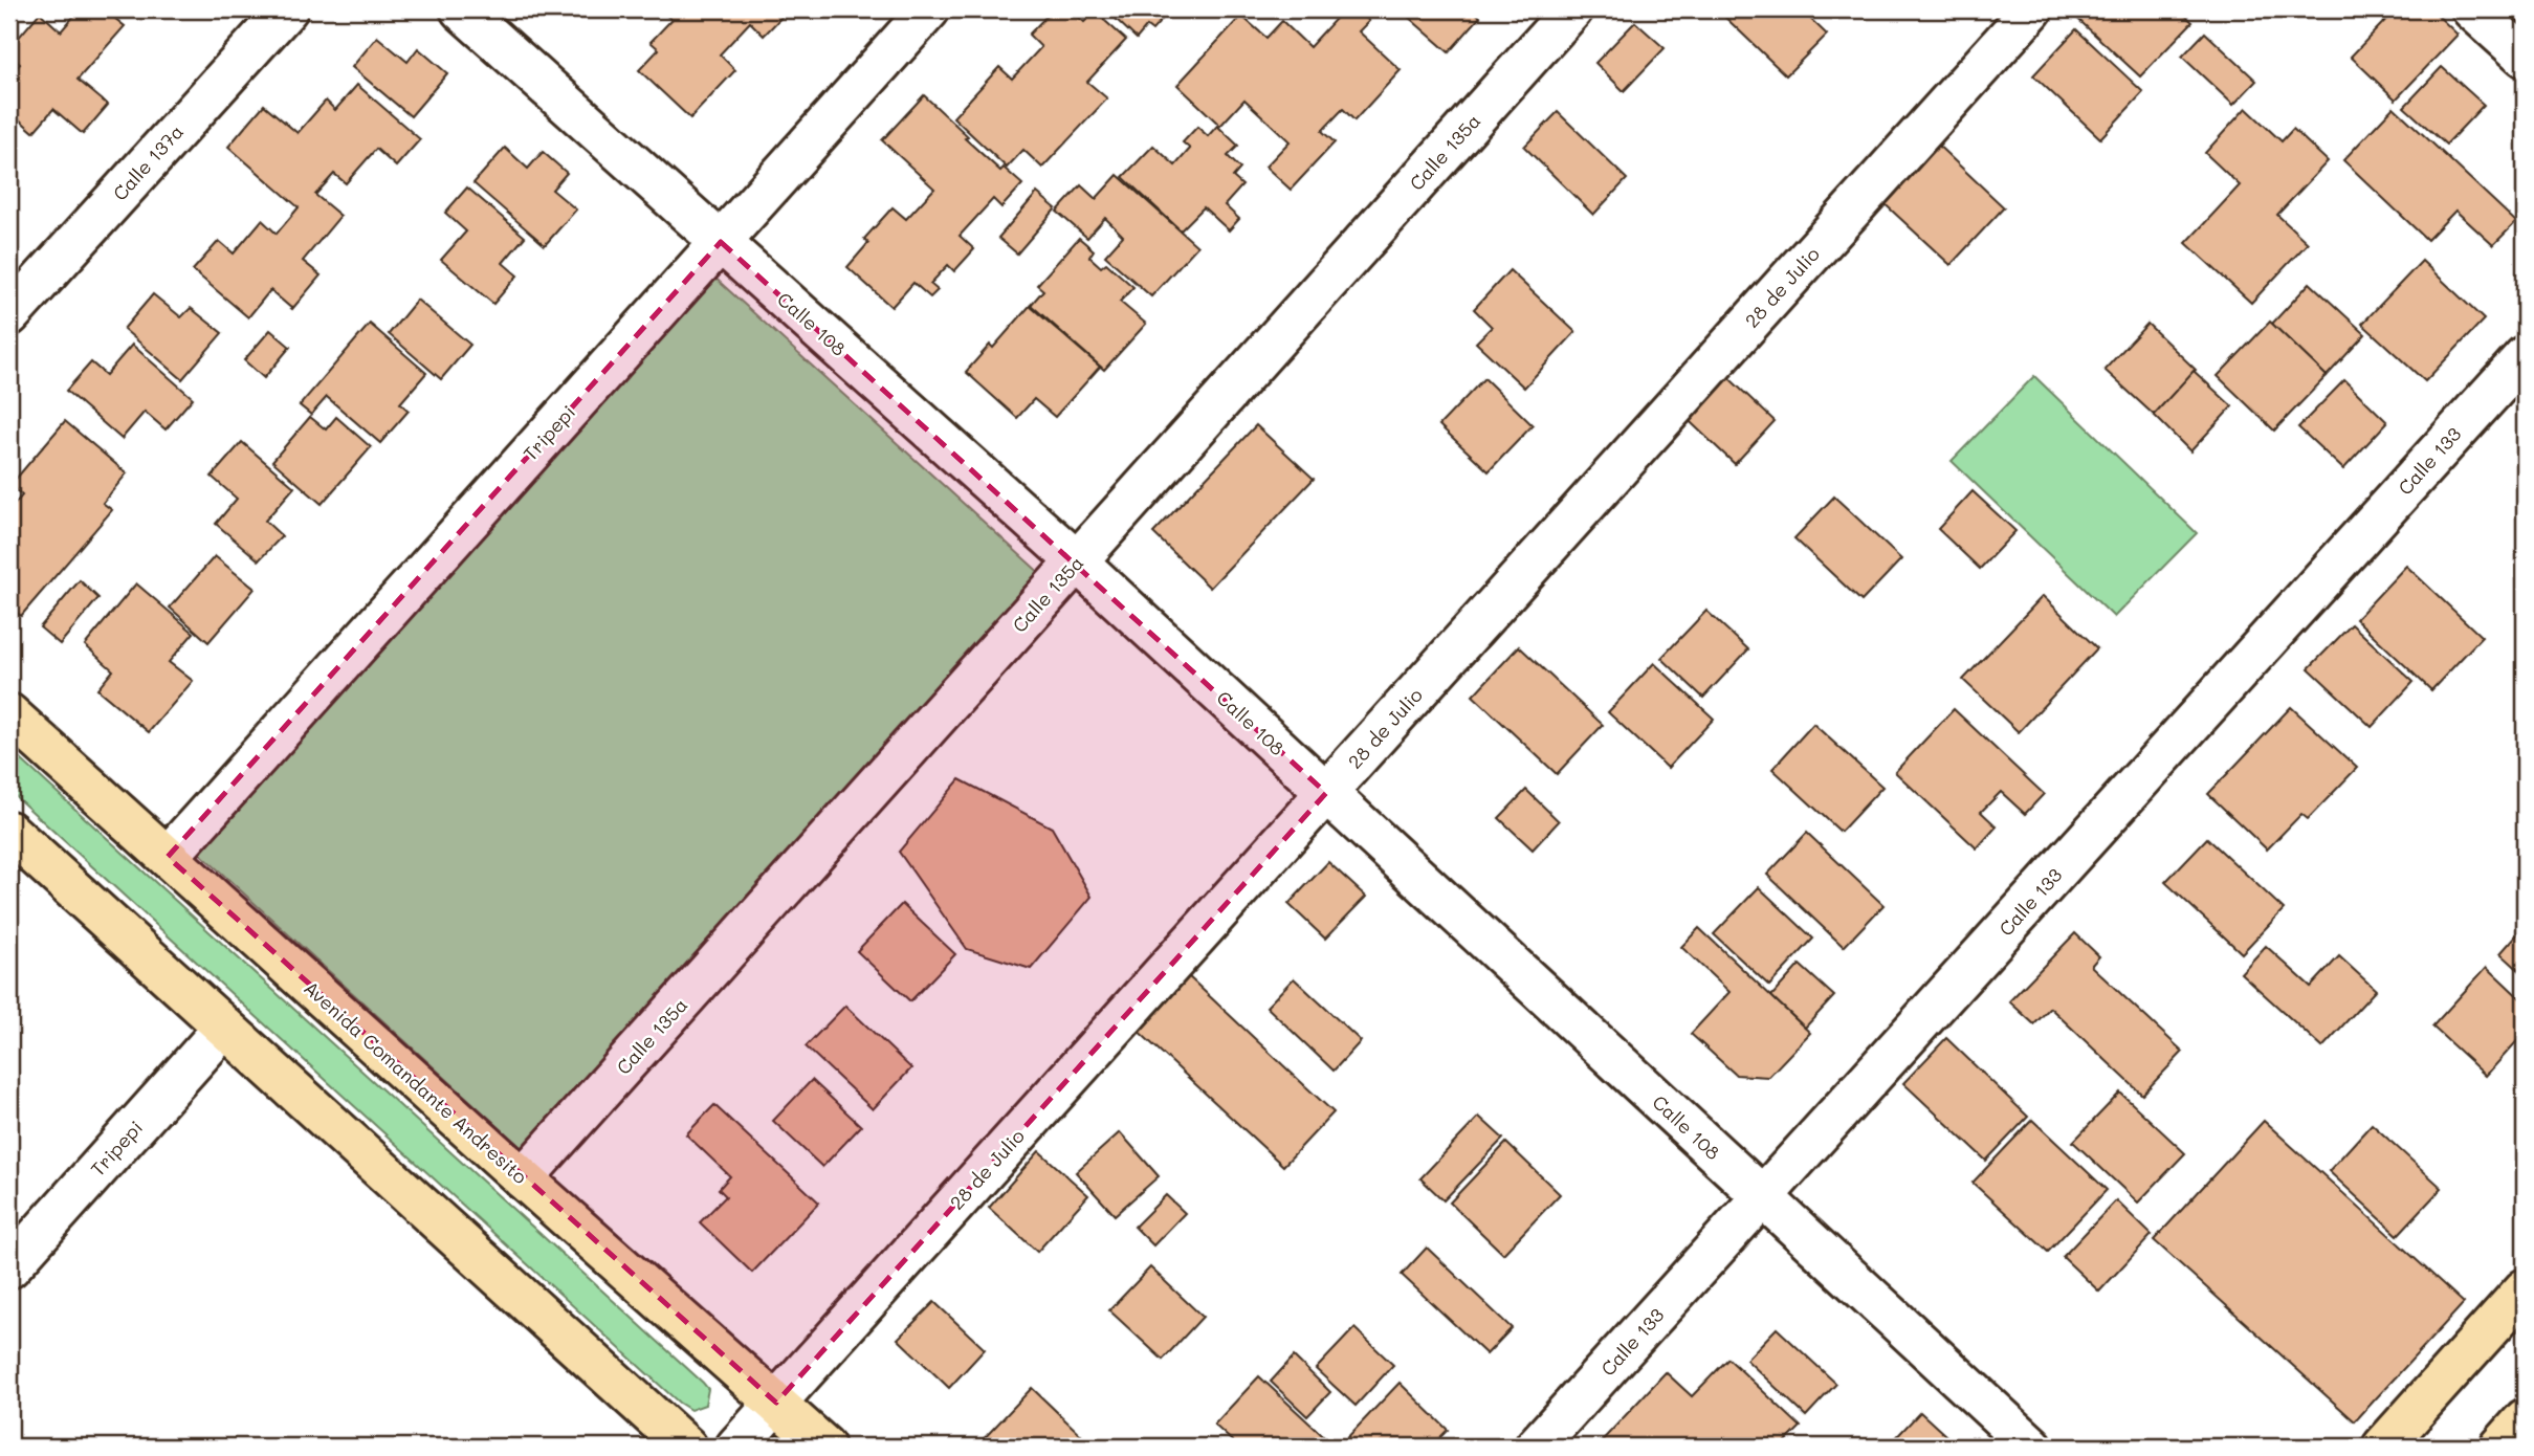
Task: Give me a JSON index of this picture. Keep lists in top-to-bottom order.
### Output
{
  "streets": {
    "main road": ["Avenida Comandante Andresito"],
    "street": [
      "Calle 135a",
      "Calle 137a",
      "28 de Julio",
      "Calle 108",
      "Tripepi",
      "Calle 133"
    ]
  },
  "crossings": [
    ["Calle 135a", "Calle 108"],
    ["Calle 135a", "Avenida Comandante Andresito"],
    ["28 de Julio", "Calle 108"],
    ["28 de Julio", "Avenida Comandante Andresito"],
    ["Calle 108", "Tripepi"],
    ["Calle 108", "Calle 133"],
    ["Tripepi", "Avenida Comandante Andresito"]
  ]
}
